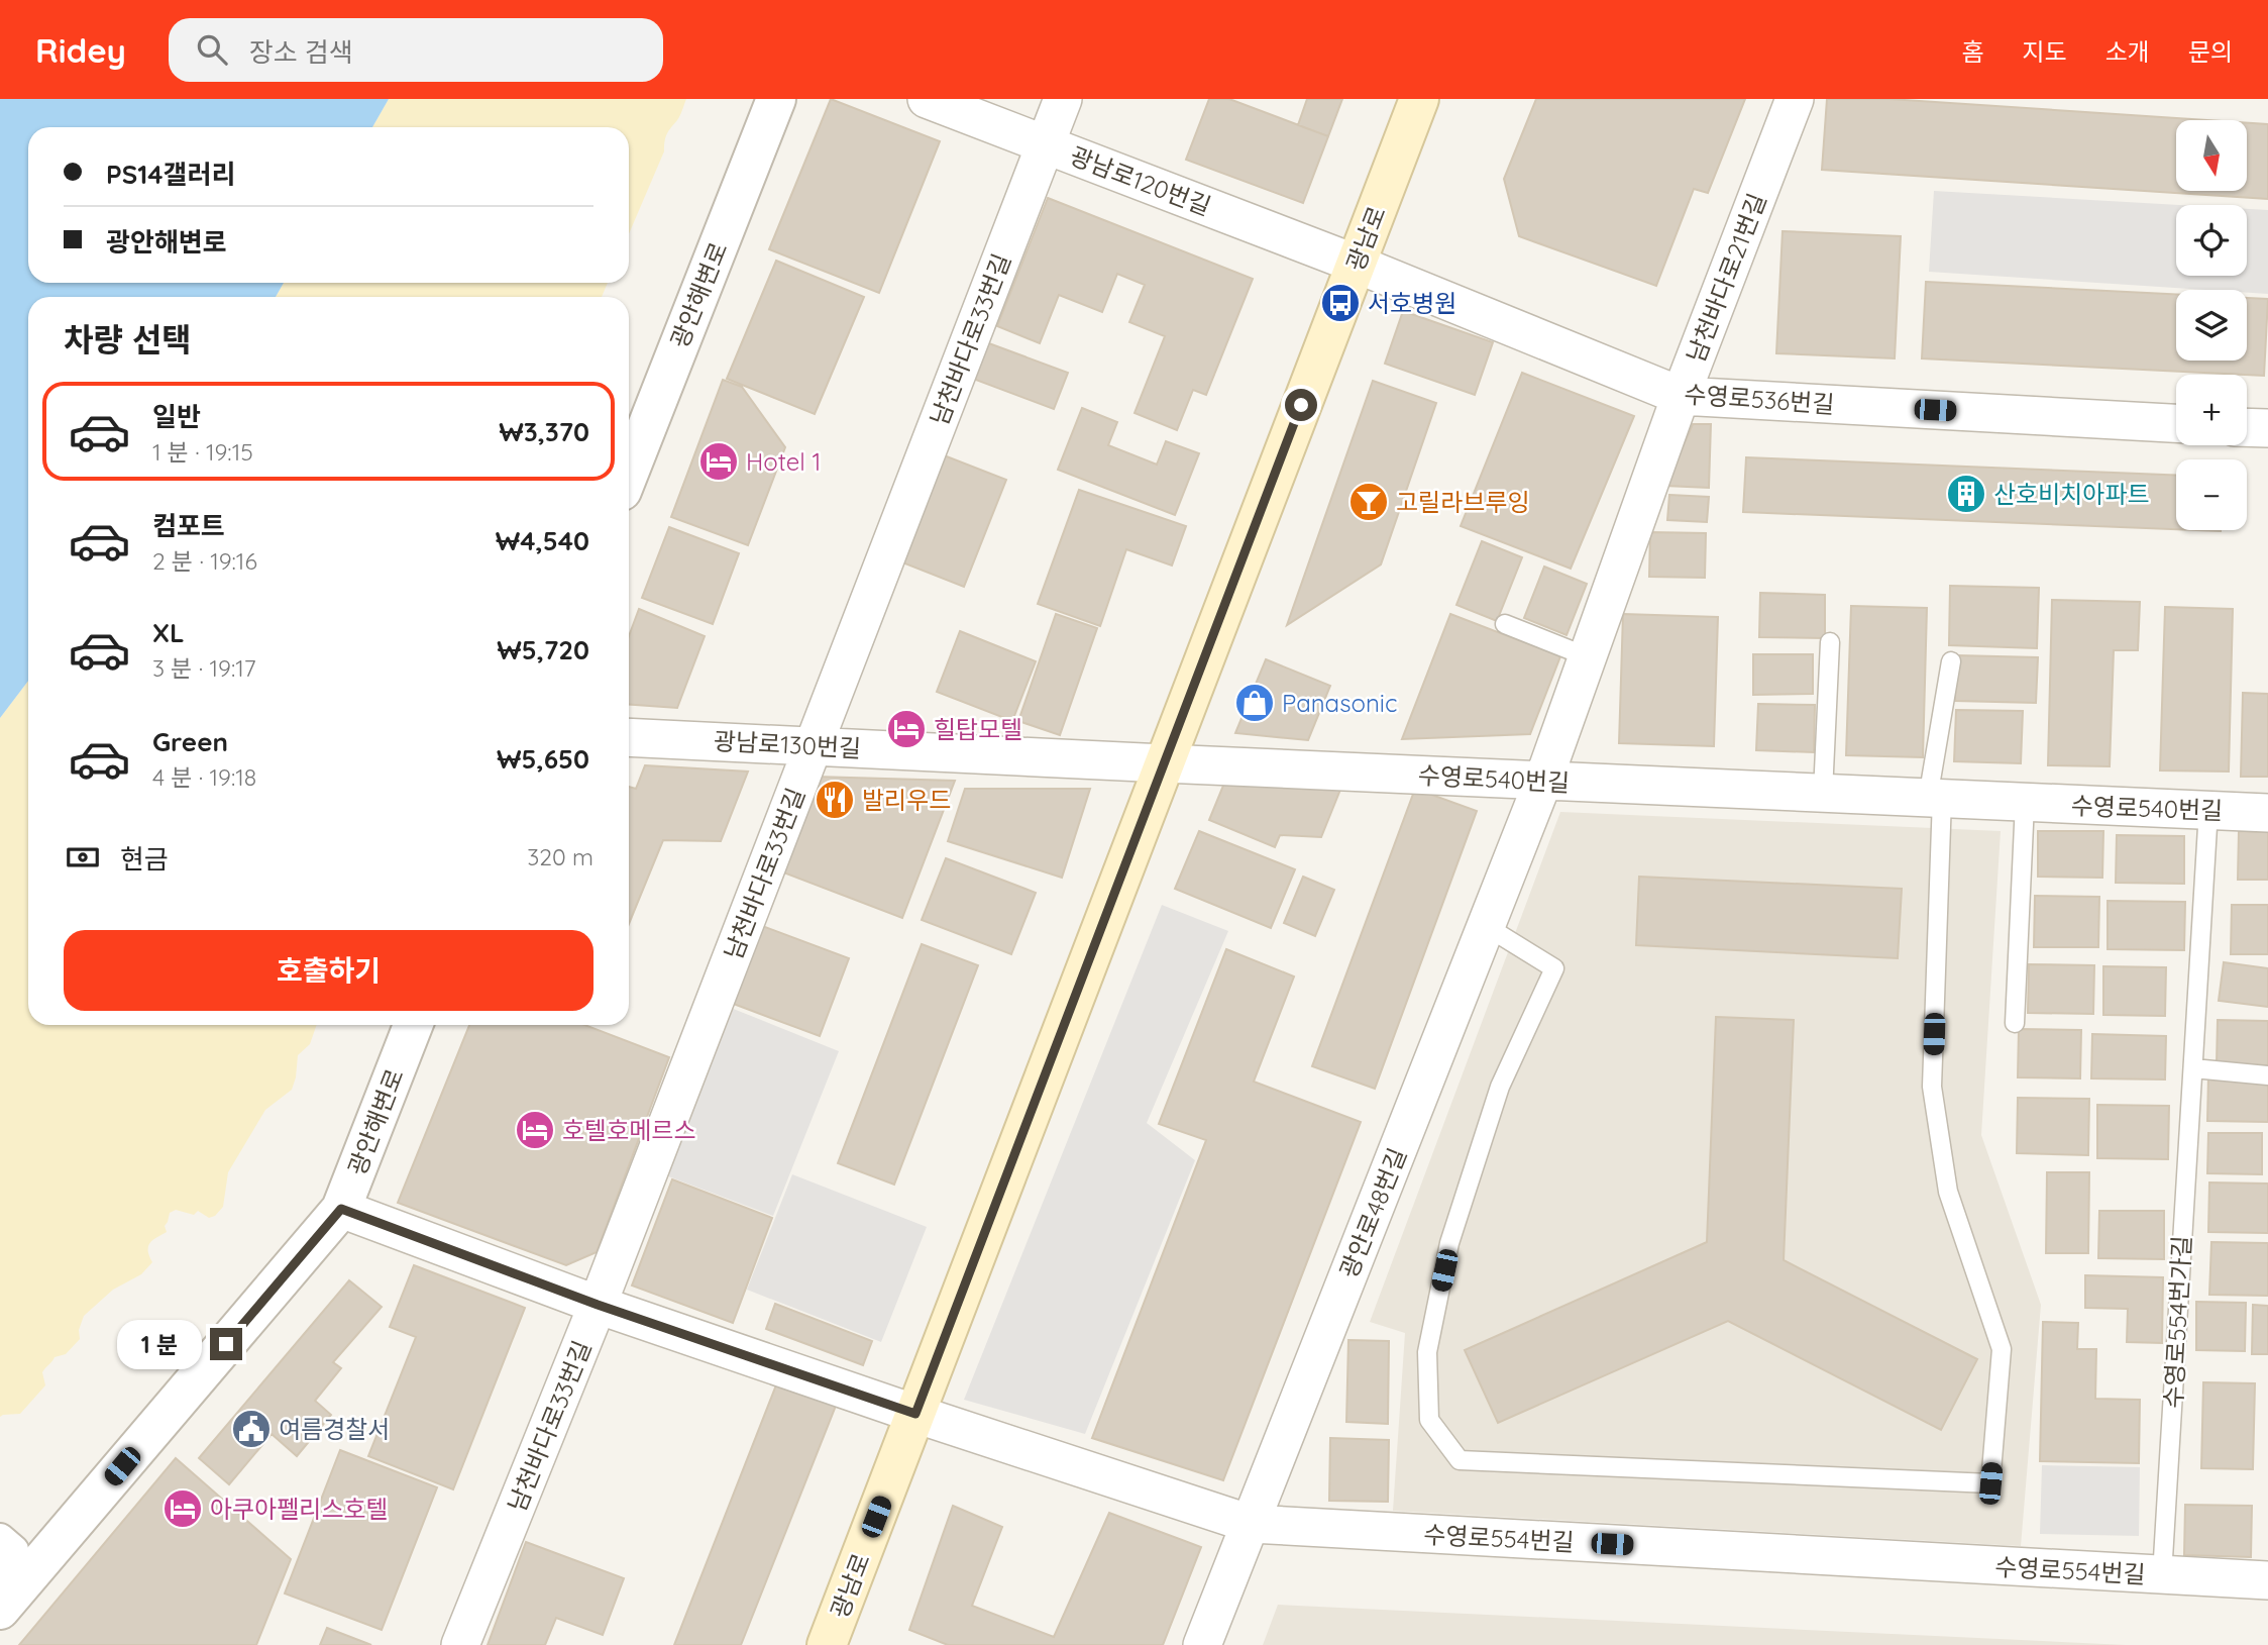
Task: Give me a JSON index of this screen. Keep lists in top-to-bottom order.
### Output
{
  "streets": {
    "main road": ["광남로"],
    "street": [
      "광남로120번길",
      "남천바다로21번길",
      "광안해변로",
      "남천바다로33번길",
      "수영로536번길",
      "광남로130번길",
      "수영로540번길",
      "광안로48번길",
      "수영로554번길"
    ],
    "lane": ["수영로554번가길"]
  },
  "crossings": [
    ["광남로120번길", "광남로"],
    ["광남로120번길", "남천바다로33번길"],
    ["광남로120번길", "수영로536번길"],
    ["광남로", "수영로536번길"],
    ["광남로", "광남로130번길"],
    ["광남로", "수영로540번길"],
    ["광남로", "수영로554번길"],
    ["남천바다로21번길", "수영로536번길"],
    ["남천바다로21번길", "수영로540번길"],
    ["남천바다로21번길", "광안로48번길"],
    ["광안해변로", "수영로554번길"],
    ["남천바다로33번길", "광남로130번길"],
    ["남천바다로33번길", "수영로554번길"],
    ["광남로130번길", "수영로540번길"],
    ["수영로540번길", "광안로48번길"],
    ["수영로540번길", "수영로554번가길"],
    ["광안로48번길", "수영로554번길"],
    ["수영로554번가길", "수영로554번길"]
  ],
  "places": {
    "bus stop": ["서호병원"],
    "hotel": [
      "Hotel 1",
      "힐탑모텔",
      "호텔호메르스",
      "아쿠아펠리스호텔"
    ],
    "building": ["산호비치아파트"],
    "bar": ["고릴라브루잉"],
    "shop": ["Panasonic"],
    "restaurant": ["발리우드"],
    "public building": ["여름경찰서"]
  },
  "north": "bottom",
  "page": {
    "header": "Ridey",
    "search": "장소 검색",
    "nav": [
      "홈",
      "지도",
      "소개",
      "문의"
    ],
    "map_buttons": ["+", "−"],
    "banner": ["PS14갤러리", "광안해변로"],
    "heading": "차량 선택",
    "list": [
      {
        "name": "일반",
        "note": "1 분 · 19:15",
        "value": "₩3,370"
      },
      {
        "name": "컴포트",
        "note": "2 분 · 19:16",
        "value": "₩4,540"
      },
      {
        "name": "XL",
        "note": "3 분 · 19:17",
        "value": "₩5,720"
      },
      {
        "name": "Green",
        "note": "4 분 · 19:18",
        "value": "₩5,650"
      }
    ],
    "pay": ["현금", "320 m"],
    "buttons": "호출하기",
    "bubble": "1 분"
  }
}
